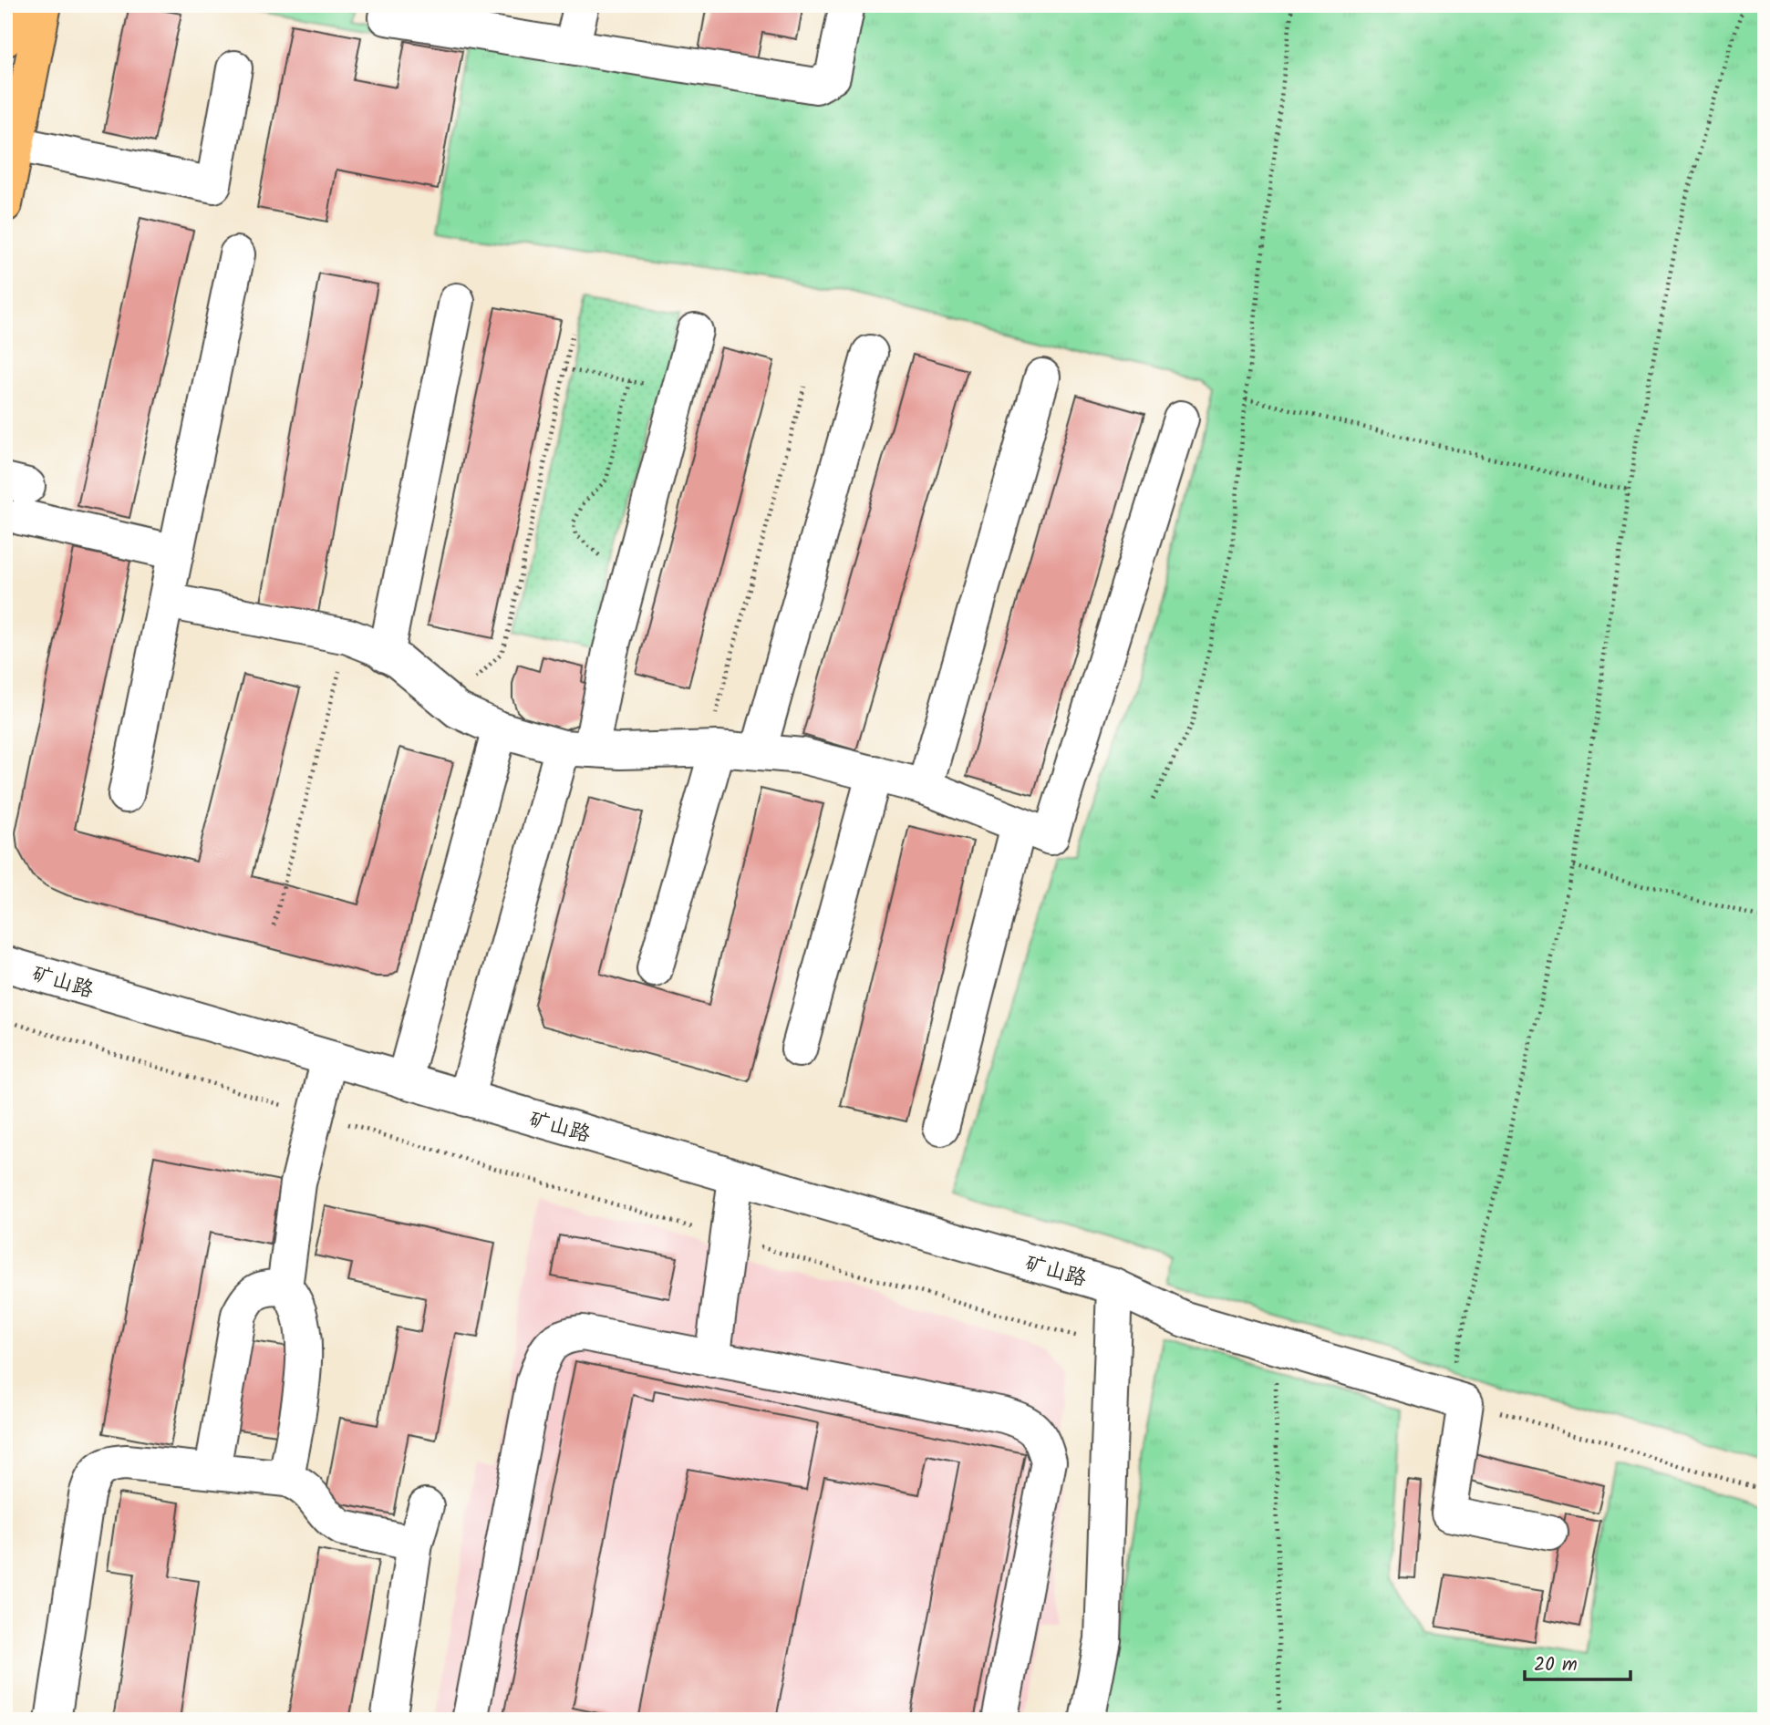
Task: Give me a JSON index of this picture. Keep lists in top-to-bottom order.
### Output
{
  "streets": {
    "street": ["矿山路"]
  },
  "scale_bar": "20 m"
}
